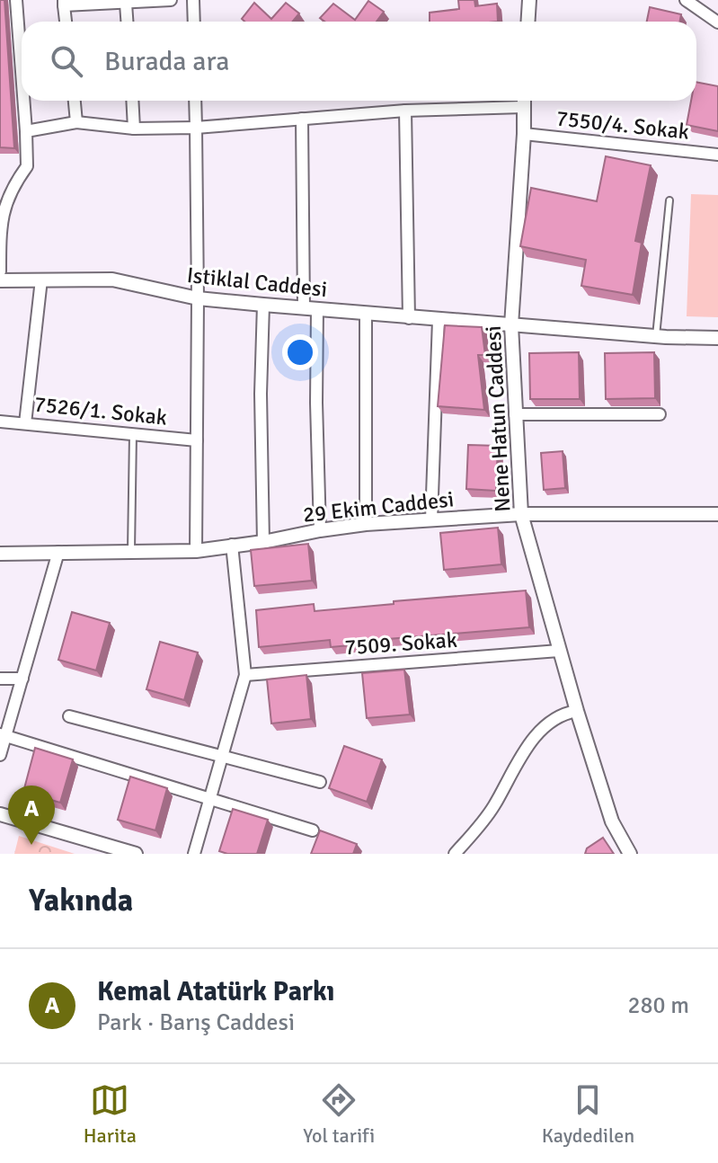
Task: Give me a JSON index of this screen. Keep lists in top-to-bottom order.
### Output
{
  "streets": {
    "street": [
      "7550/4. Sokak",
      "Istiklal Caddesi",
      "7526/1. Sokak",
      "Nene Hatun Caddesi",
      "29 Ekim Caddesi",
      "7509. Sokak"
    ]
  },
  "crossings": [
    ["7550/4. Sokak", "Nene Hatun Caddesi"],
    ["Istiklal Caddesi", "Nene Hatun Caddesi"],
    ["Nene Hatun Caddesi", "29 Ekim Caddesi"],
    ["Nene Hatun Caddesi", "7509. Sokak"]
  ],
  "page": {
    "search": "Burada ara",
    "pins": "A",
    "heading": "Yakında",
    "list": [
      {
        "mark": "A",
        "name": "Kemal Atatürk Parkı",
        "note": "Park · Barış Caddesi",
        "value": "280 m"
      }
    ],
    "nav": ["Harita", "Yol tarifi", "Kaydedilen"]
  }
}
